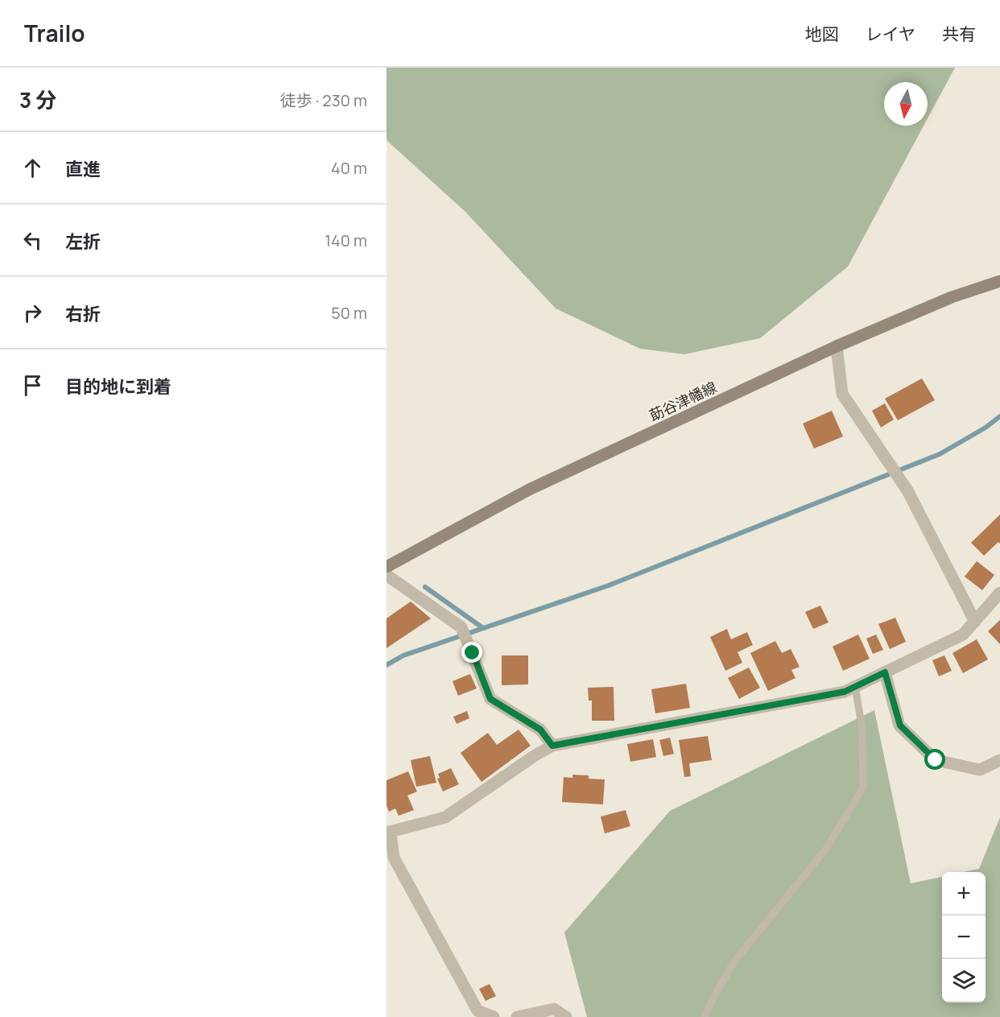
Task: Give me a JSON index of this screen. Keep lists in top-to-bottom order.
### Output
{
  "streets": {
    "main road": ["莇谷津幡線"]
  },
  "north": "bottom",
  "page": {
    "header": "Trailo",
    "nav": ["地図", "レイヤ", "共有"],
    "heading": ["3 分", "徒歩 · 230 m"],
    "list": [
      ["直進", "40 m"],
      ["左折", "140 m"],
      ["右折", "50 m"],
      "目的地に到着"
    ],
    "map_buttons": ["+", "−"]
  }
}
